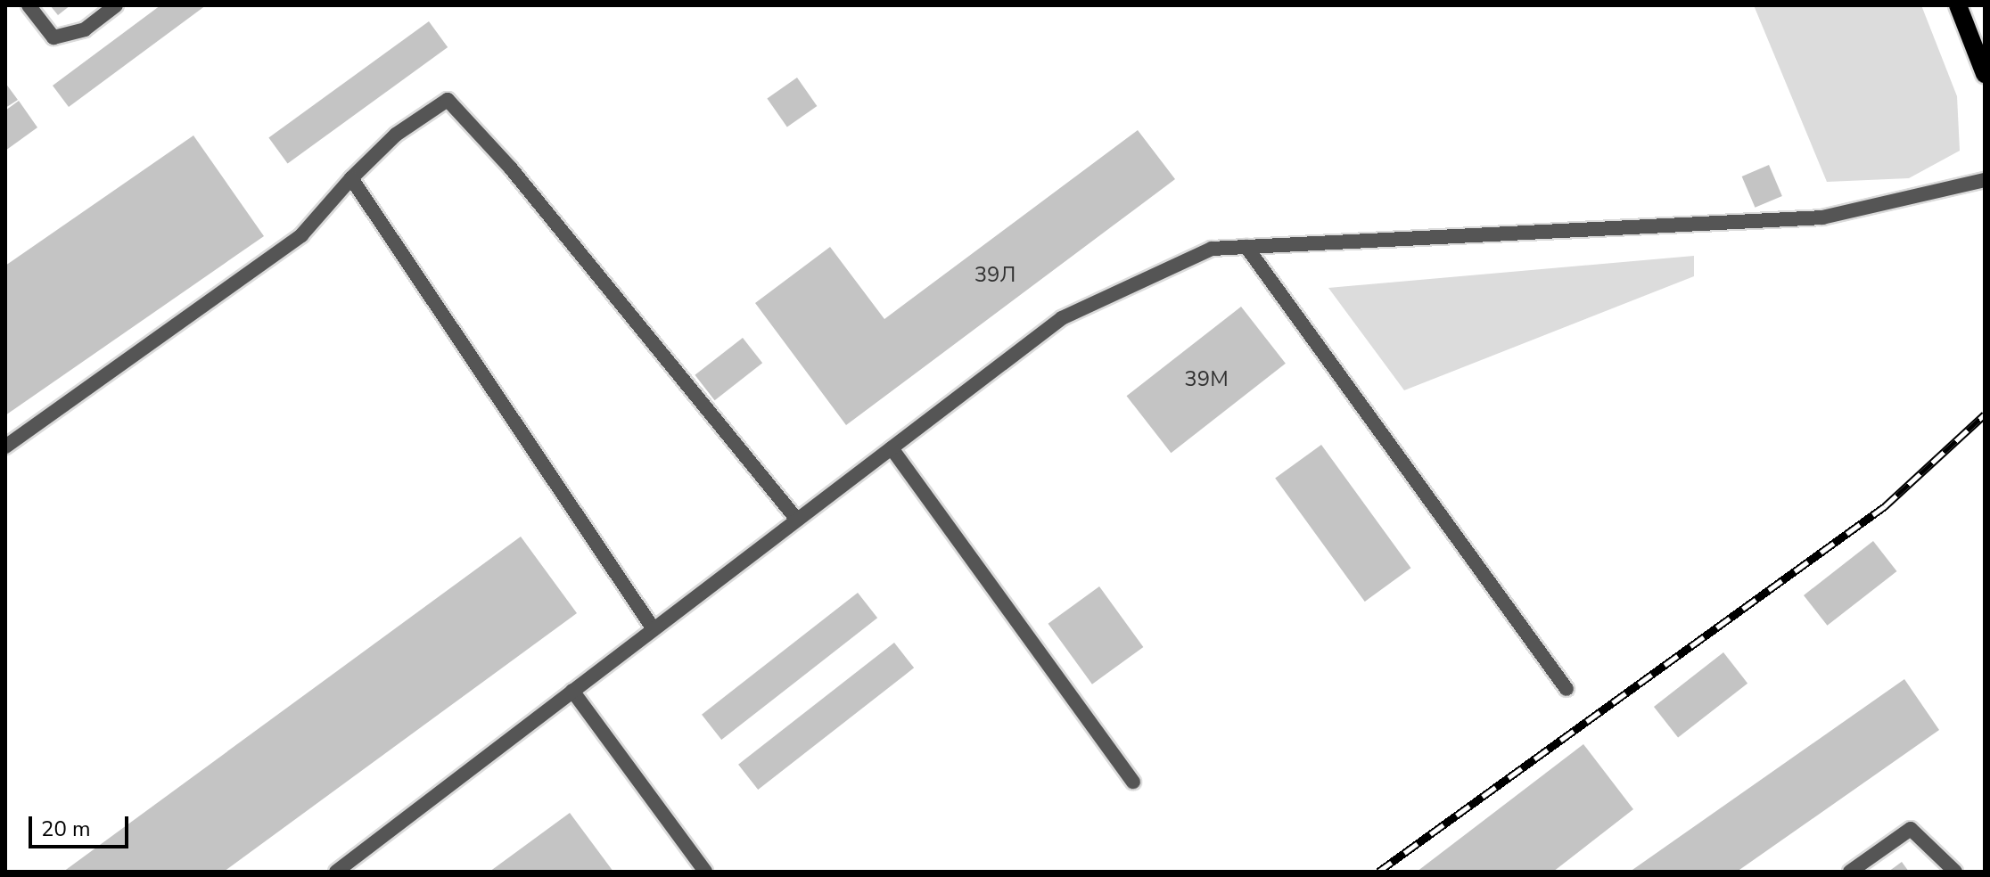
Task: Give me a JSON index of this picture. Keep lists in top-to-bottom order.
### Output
{
  "house_numbers": ["39Л", "39М"],
  "scale_bar": "20 m"
}
